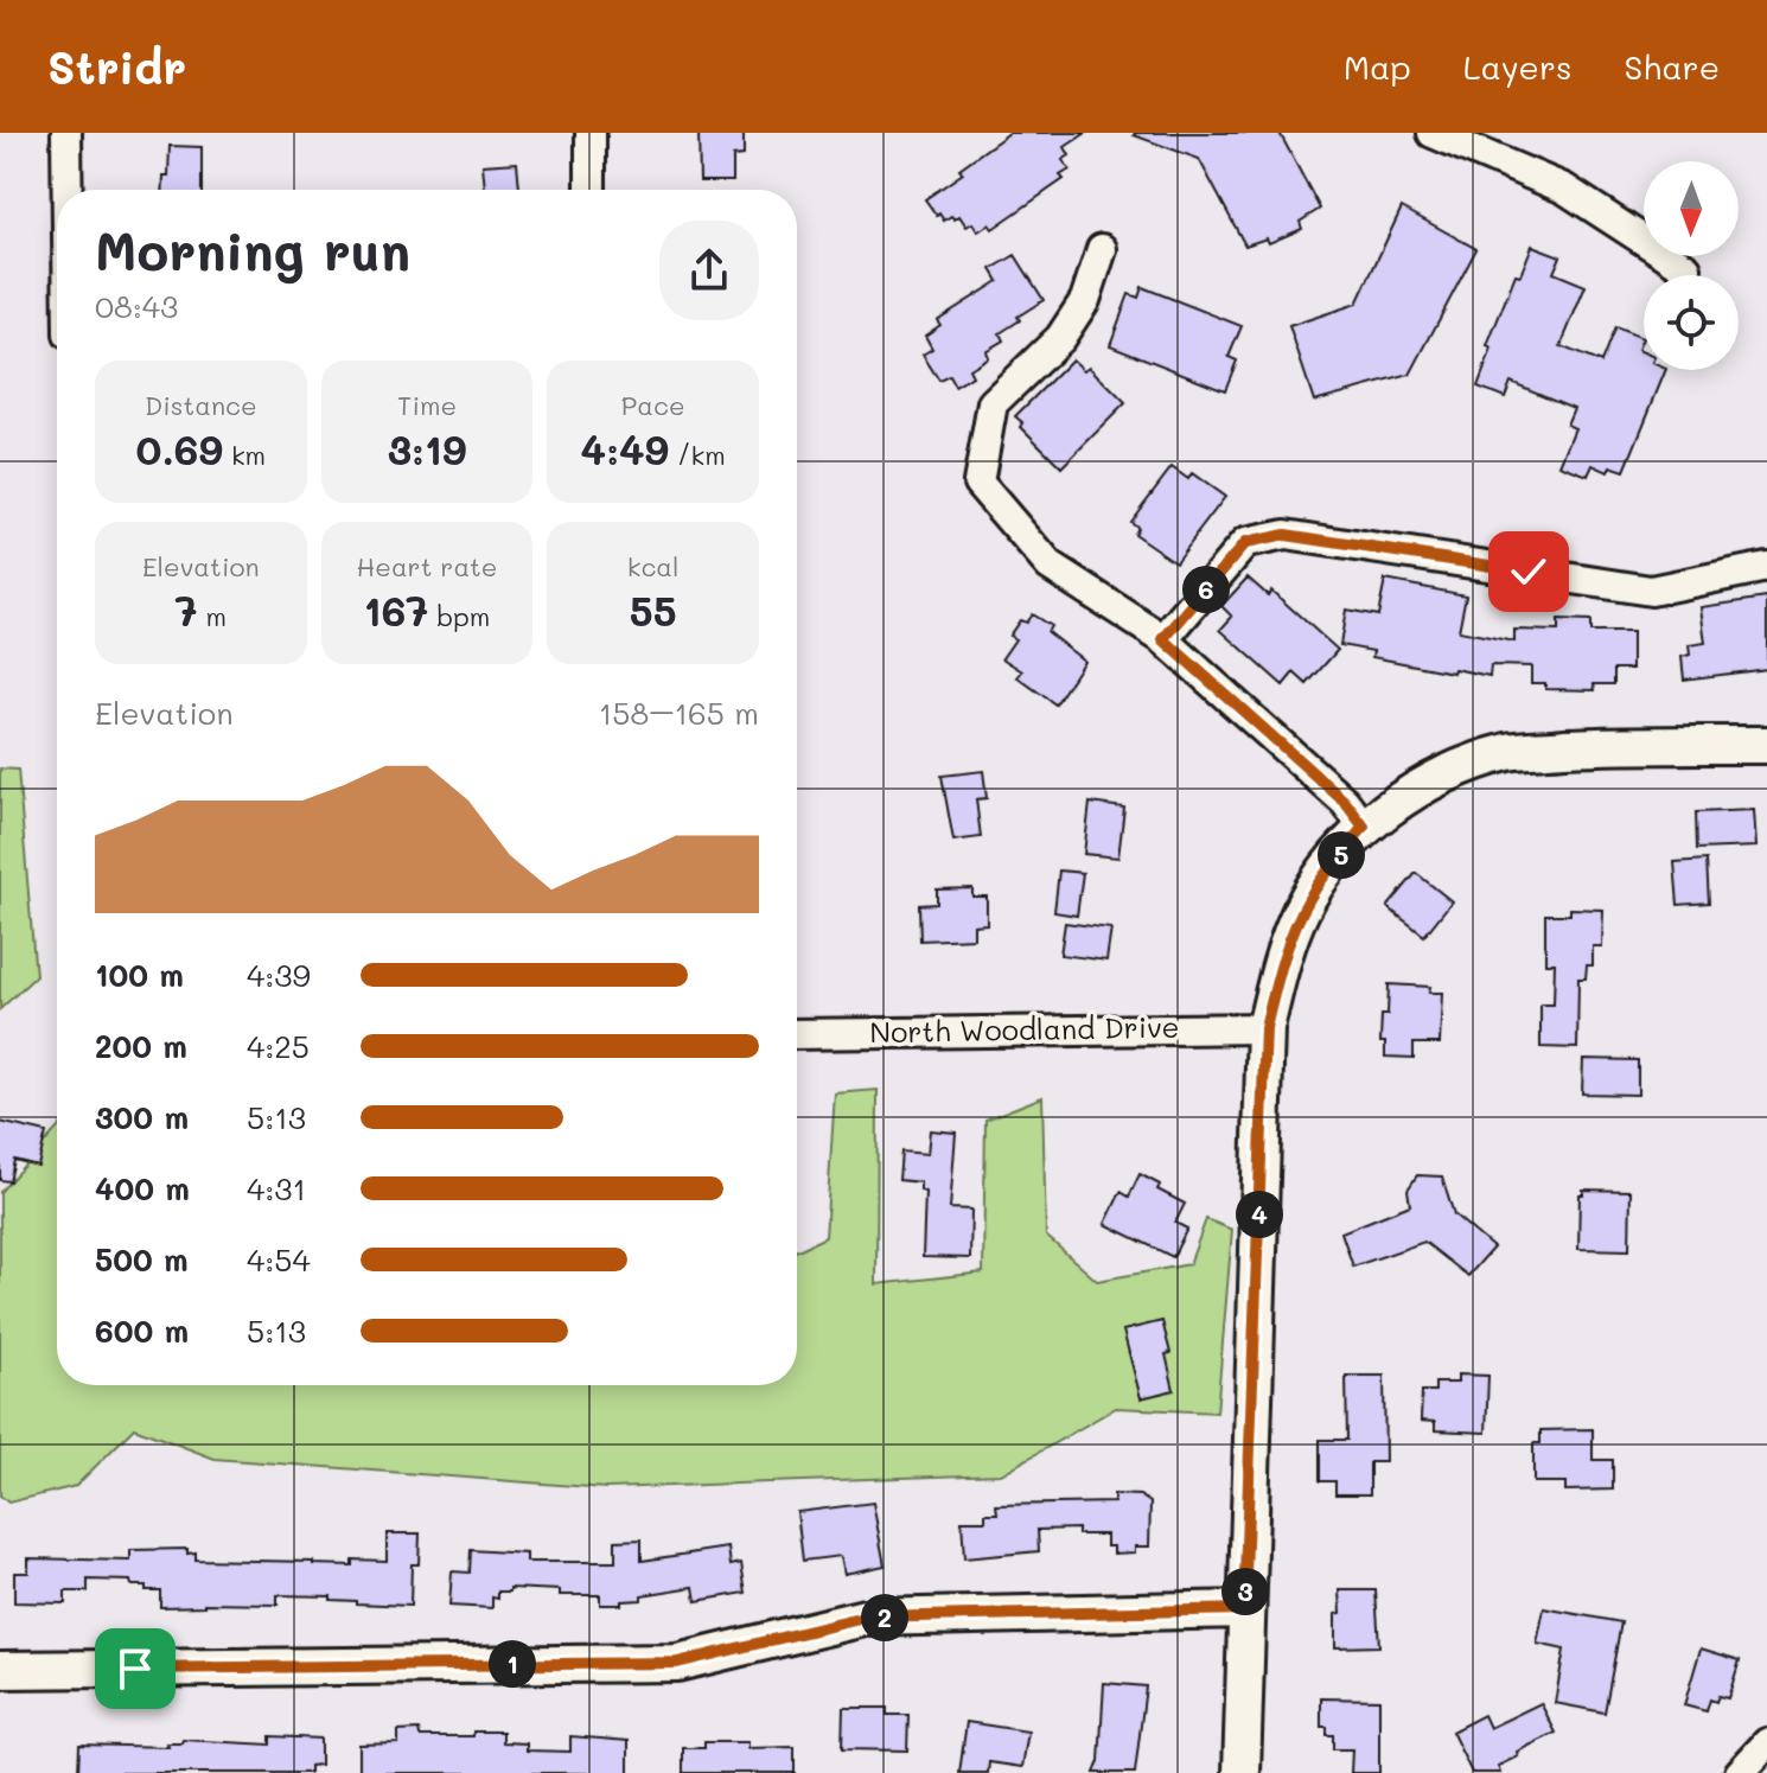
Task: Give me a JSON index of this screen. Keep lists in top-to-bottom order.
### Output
{
  "streets": {
    "street": ["North Woodland Drive"]
  },
  "north": "bottom",
  "page": {
    "header": "Stridr",
    "nav": ["Map", "Layers", "Share"],
    "heading": ["Morning run", "08:43"],
    "stats": [
      ["Distance", "0.69 km"],
      ["Time", "3:19"],
      ["Pace", "4:49 /km"],
      ["Elevation", "7 m"],
      ["Heart rate", "167 bpm"],
      ["kcal", "55"]
    ],
    "pins": [
      "6",
      "5",
      "4",
      "3",
      "2",
      "1"
    ],
    "chart": ["Elevation", "158–165 m"],
    "list": [
      {
        "name": "100 m",
        "note": "4:39"
      },
      {
        "name": "200 m",
        "note": "4:25"
      },
      {
        "name": "300 m",
        "note": "5:13"
      },
      {
        "name": "400 m",
        "note": "4:31"
      },
      {
        "name": "500 m",
        "note": "4:54"
      },
      {
        "name": "600 m",
        "note": "5:13"
      }
    ]
  }
}
